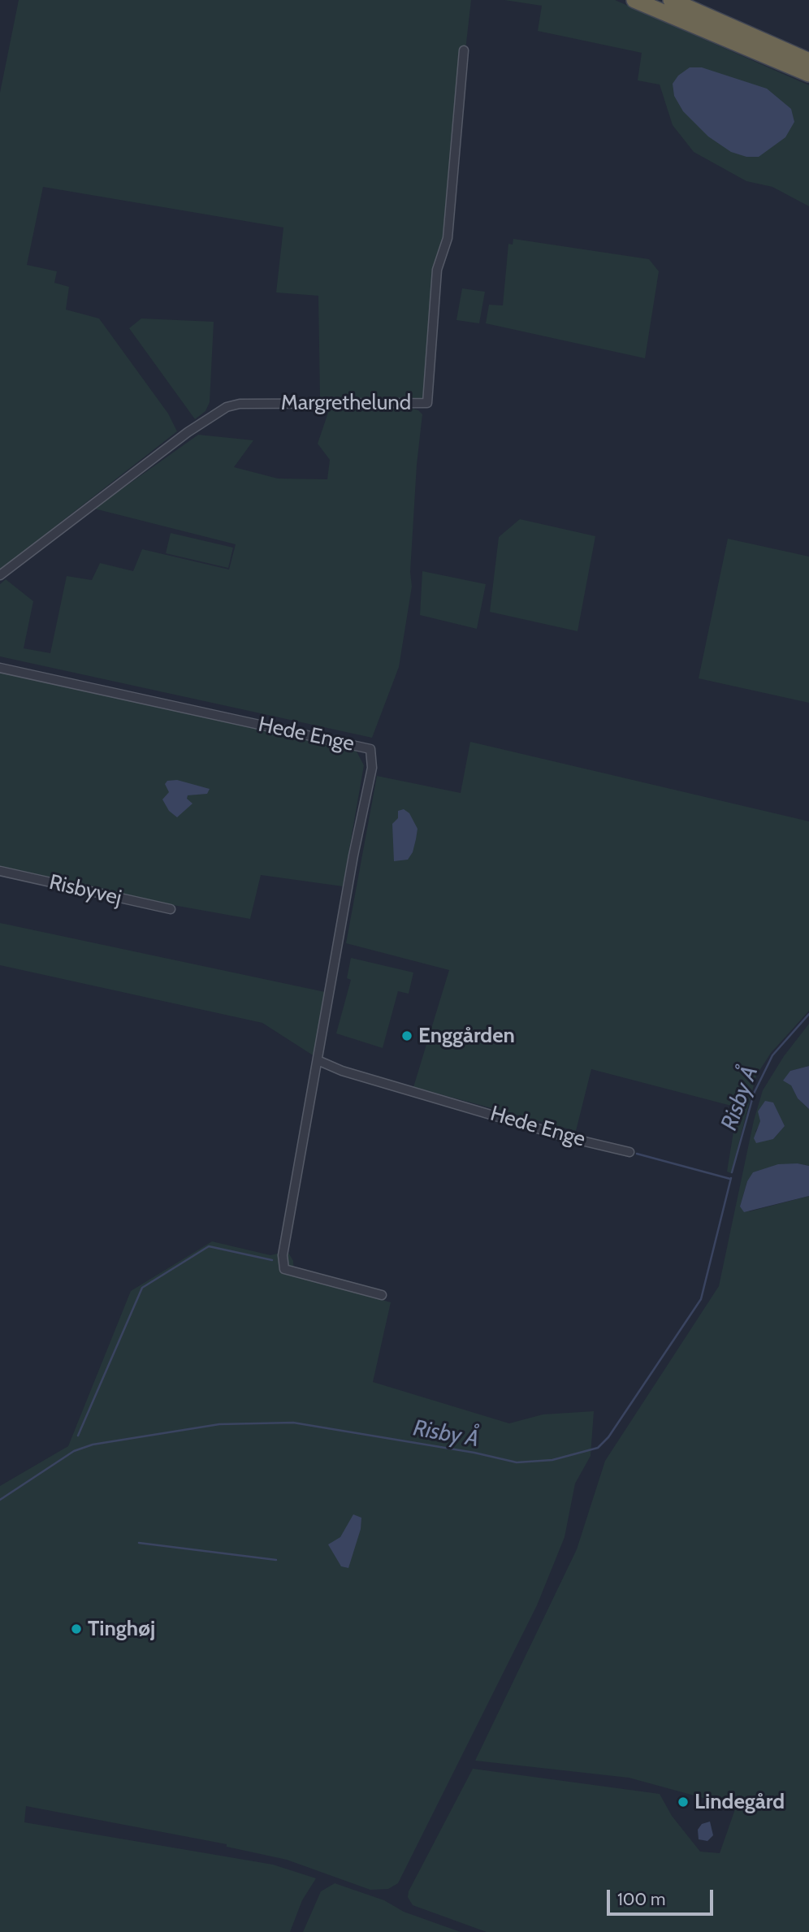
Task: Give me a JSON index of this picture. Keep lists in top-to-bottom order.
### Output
{
  "streets": {
    "street": ["Margrethelund", "Hede Enge", "Risbyvej"]
  },
  "water": ["Risby Å"],
  "places": ["Enggården", "Tinghøj", "Lindegård"],
  "scale_bar": "100 m"
}
